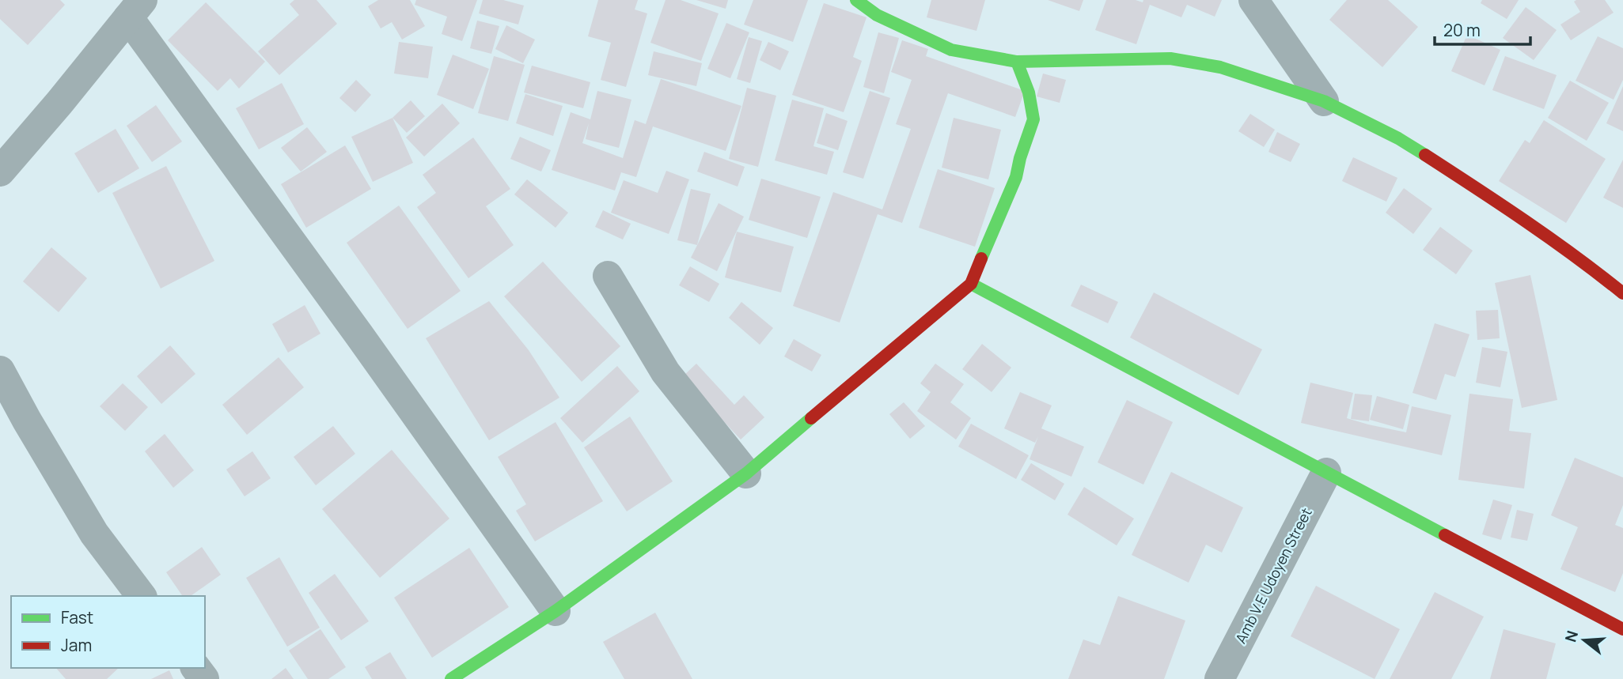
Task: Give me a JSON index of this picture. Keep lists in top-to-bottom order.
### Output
{
  "streets": {
    "street": ["Amb V.E Udoyen Street"]
  },
  "legend": ["Fast", "Jam"],
  "scale_bar": "20 m",
  "north": "left"
}
